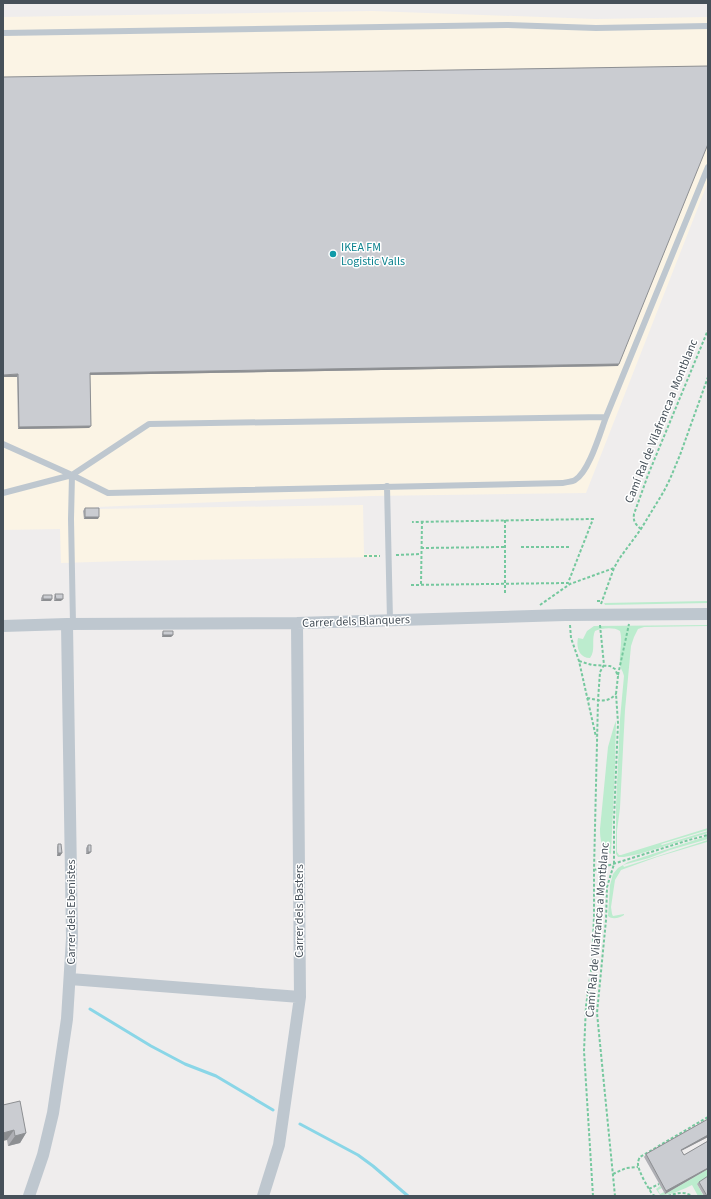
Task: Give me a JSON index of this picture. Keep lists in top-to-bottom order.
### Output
{
  "streets": {
    "street": ["Carrer dels Blanquers", "Carrer dels Basters", "Carrer dels Ebenistes"],
    "path": ["Camí Ral de Vilafranca a Montblanc"]
  },
  "crossings": [
    ["Carrer dels Blanquers", "Carrer dels Basters"],
    ["Carrer dels Blanquers", "Carrer dels Ebenistes"]
  ],
  "places": ["IKEA FM Logistic Valls"]
}
